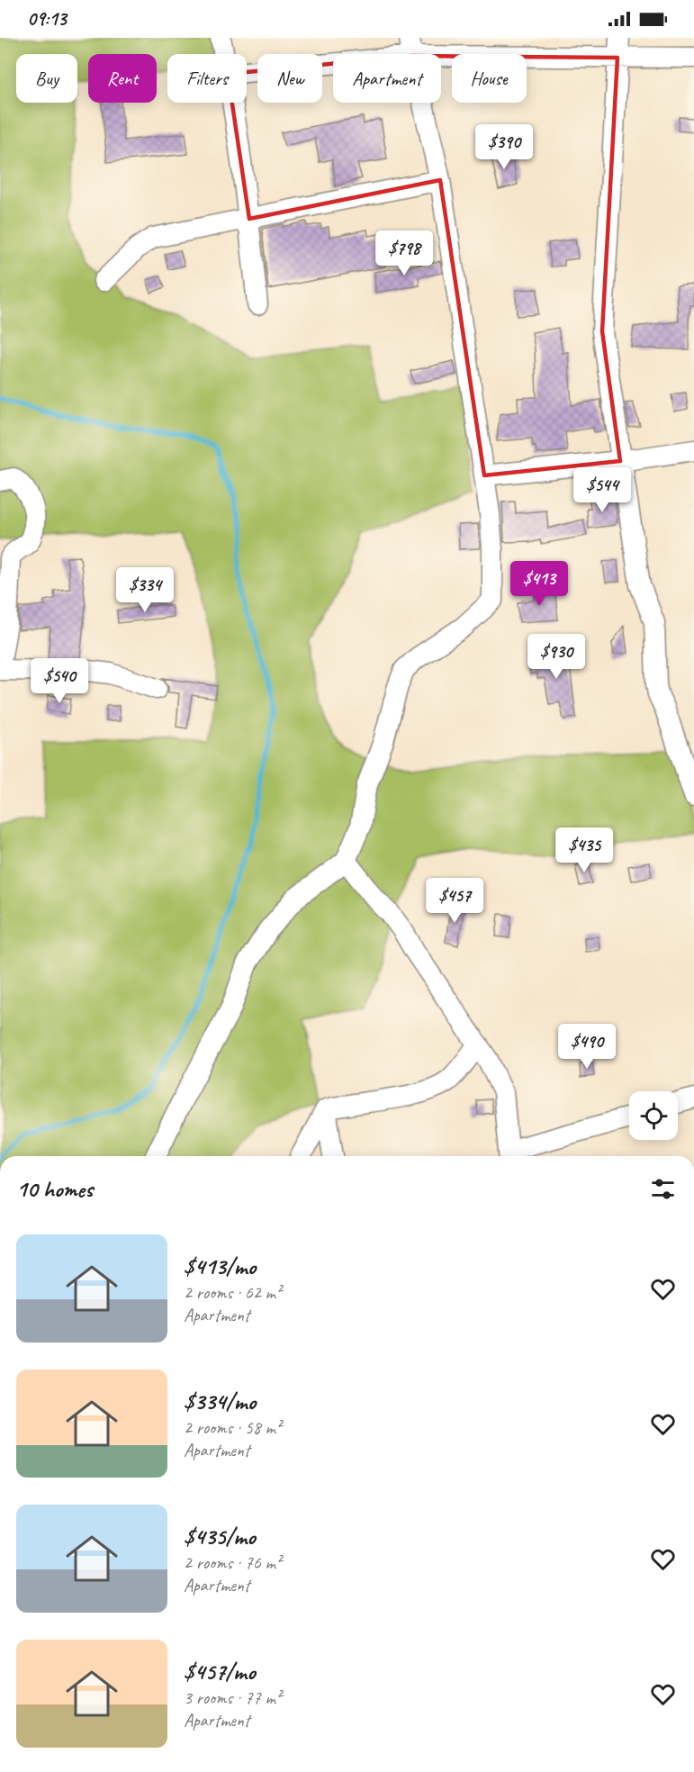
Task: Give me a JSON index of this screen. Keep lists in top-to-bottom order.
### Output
{
  "page": {
    "status": "09:13",
    "chip": [
      "Buy",
      "Rent",
      "Filters",
      "New",
      "Apartment",
      "House"
    ],
    "price": [
      "$390",
      "$798",
      "$544",
      "$413",
      "$334",
      "$930",
      "$540",
      "$435",
      "$457",
      "$490"
    ],
    "heading": "10 homes",
    "list": [
      {
        "name": "$413/mo",
        "note": "2 rooms · 62 m² · Apartment"
      },
      {
        "name": "$334/mo",
        "note": "2 rooms · 58 m² · Apartment"
      },
      {
        "name": "$435/mo",
        "note": "2 rooms · 76 m² · Apartment"
      },
      {
        "name": "$457/mo",
        "note": "3 rooms · 77 m² · Apartment"
      }
    ]
  }
}
